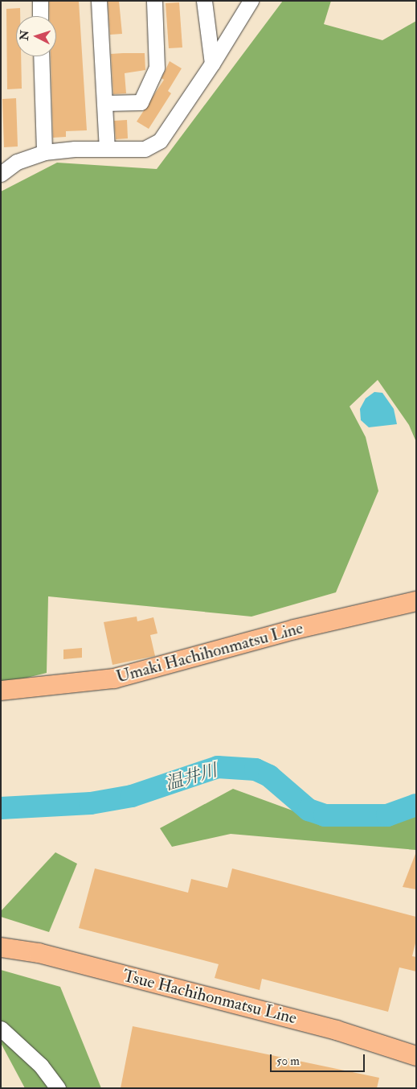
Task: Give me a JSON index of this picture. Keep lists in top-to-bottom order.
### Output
{
  "streets": {
    "main road": ["Umaki Hachihonmatsu Line", "Tsue Hachihonmatsu Line"]
  },
  "water": ["温井川"],
  "scale_bar": "50 m",
  "north": "left"
}
